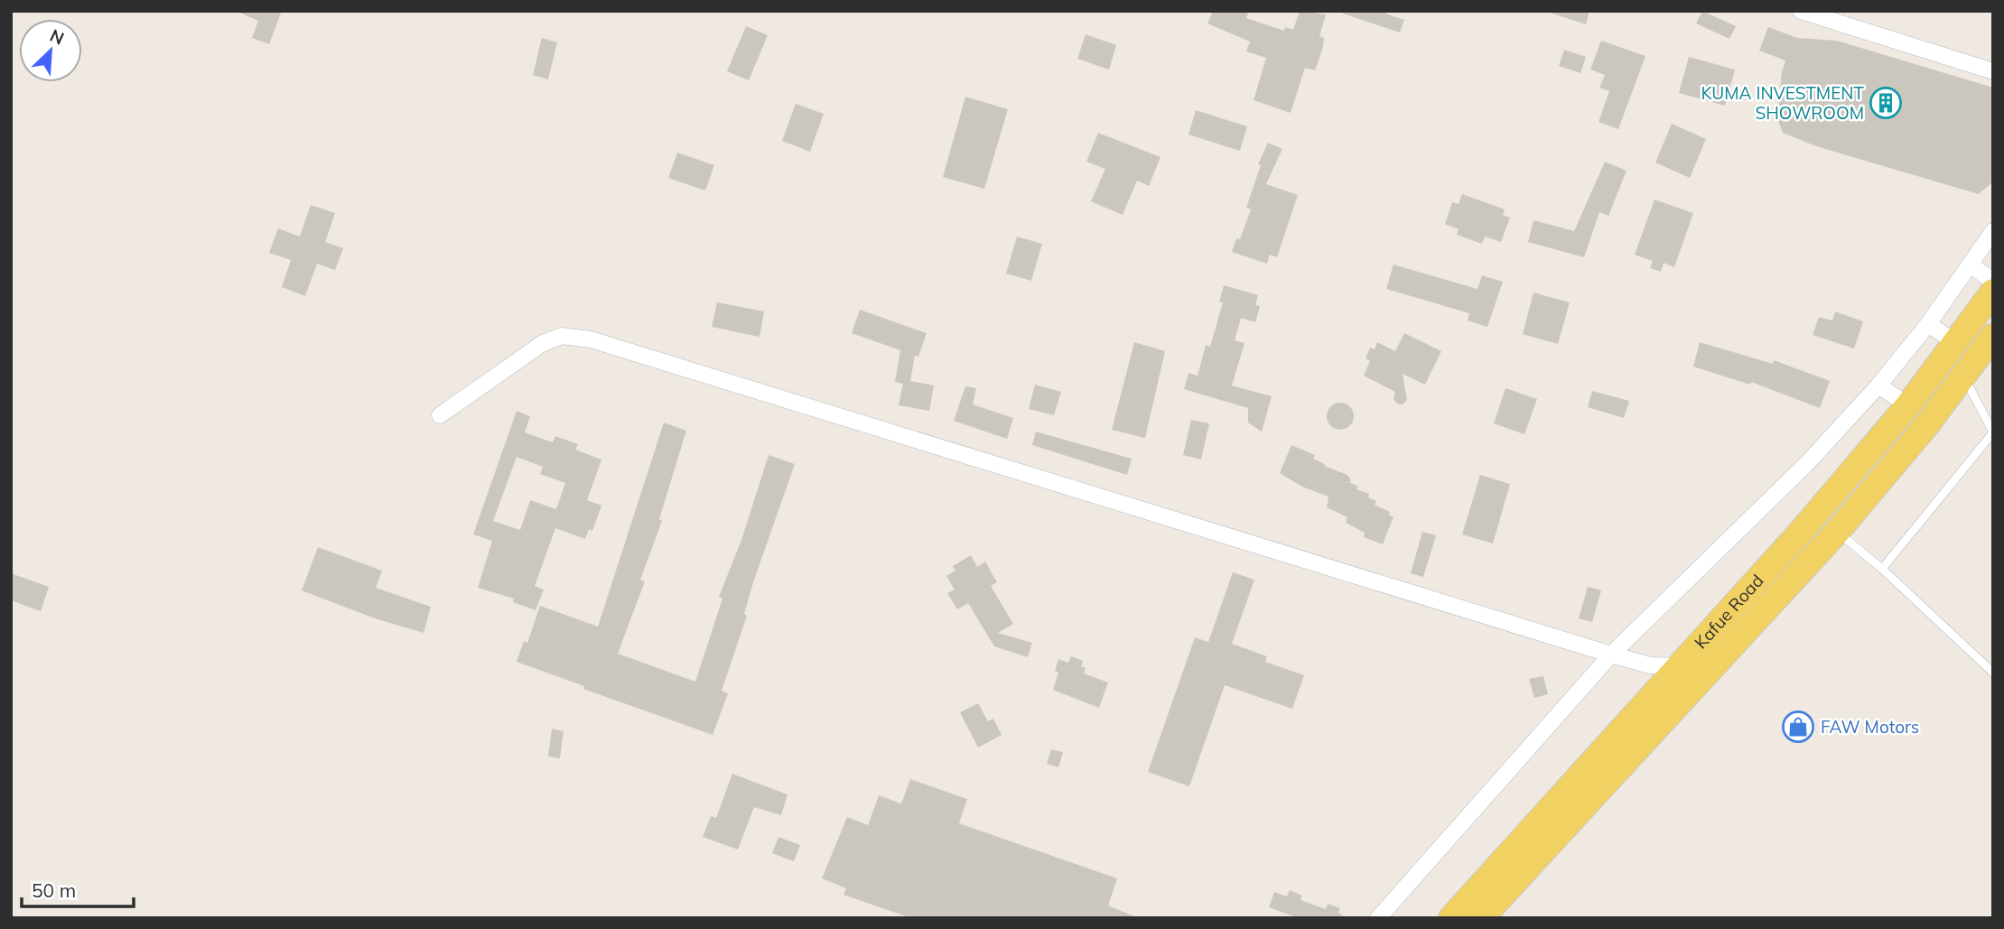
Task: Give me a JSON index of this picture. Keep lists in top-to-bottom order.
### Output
{
  "streets": {
    "main road": ["Kafue Road"]
  },
  "places": {
    "building": ["KUMA INVESTMENT SHOWROOM"],
    "shop": ["FAW Motors"]
  },
  "scale_bar": "50 m",
  "north": "top right"
}
